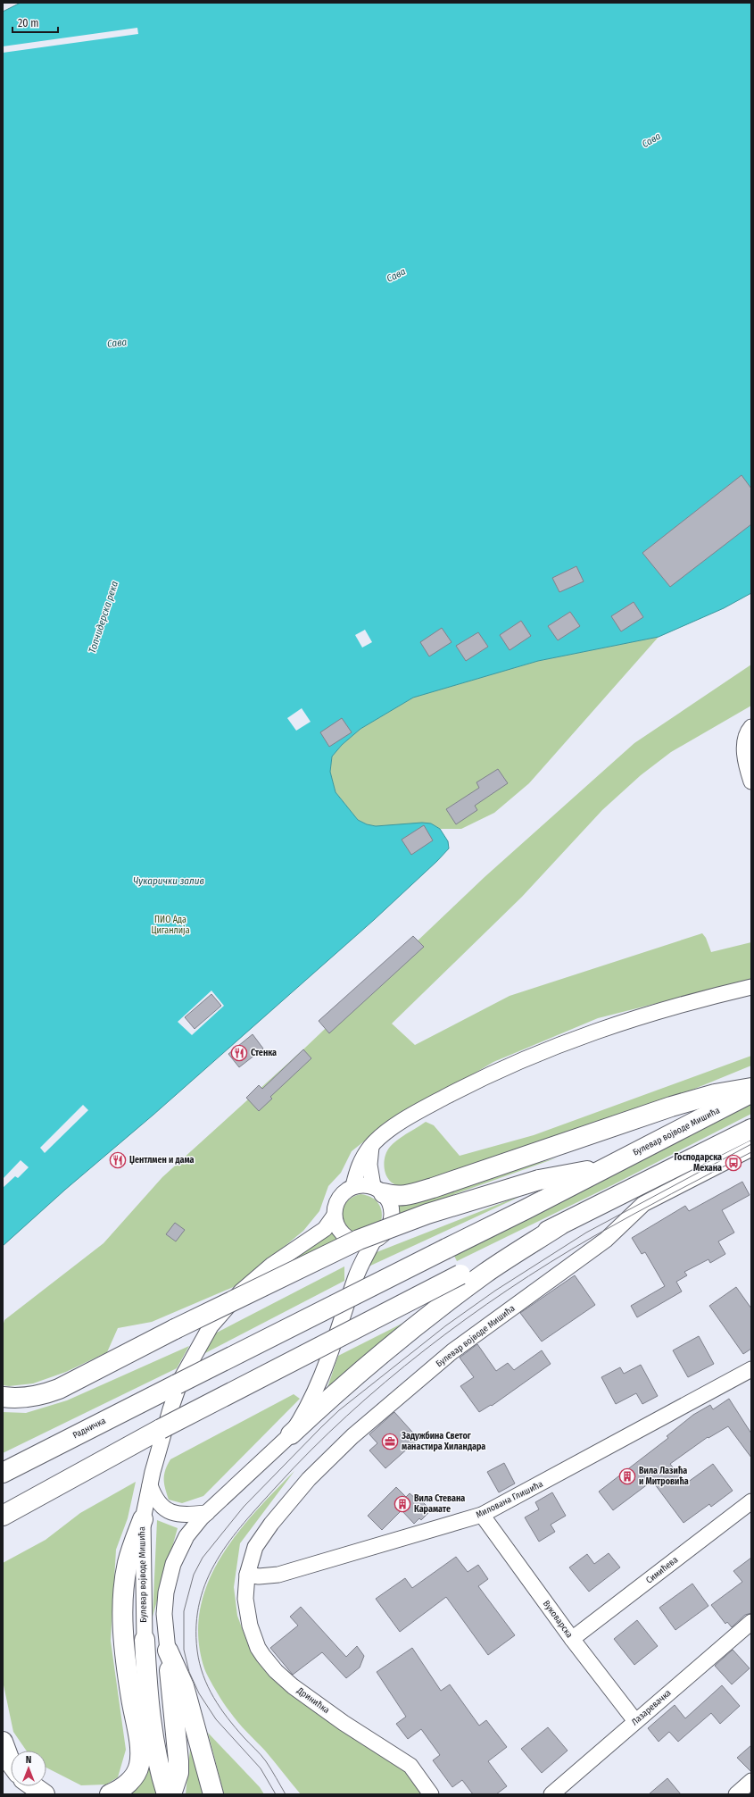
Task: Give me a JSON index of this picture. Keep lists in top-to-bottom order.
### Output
{
  "streets": {
    "main road": ["Булевар војводе Мишића", "Радничка"],
    "street": [
      "Милована Глишића",
      "Симићева",
      "Вуковарска",
      "Дринићка",
      "Лазаревачка"
    ]
  },
  "crossings": [
    ["Булевар војводе Мишића", "Радничка"],
    ["Булевар војводе Мишића", "Милована Глишића"],
    ["Булевар војводе Мишића", "Дринићка"],
    ["Милована Глишића", "Вуковарска"],
    ["Милована Глишића", "Дринићка"],
    ["Симићева", "Вуковарска"],
    ["Вуковарска", "Лазаревачка"]
  ],
  "water": ["Сава", "Топчидерска река", "Чукарички залив"],
  "parks": ["ПИО Ада Циганлија"],
  "places": {
    "restaurant": ["Стенка", "Џентлмен и дама"],
    "bus stop": ["Господарска Механа"],
    "office": ["Задужбина Светог манастира Хиландара"],
    "building": ["Вила Лазића и Митровића", "Вила Стевана Карамате"]
  },
  "scale_bar": "20 m",
  "north": "top"
}
